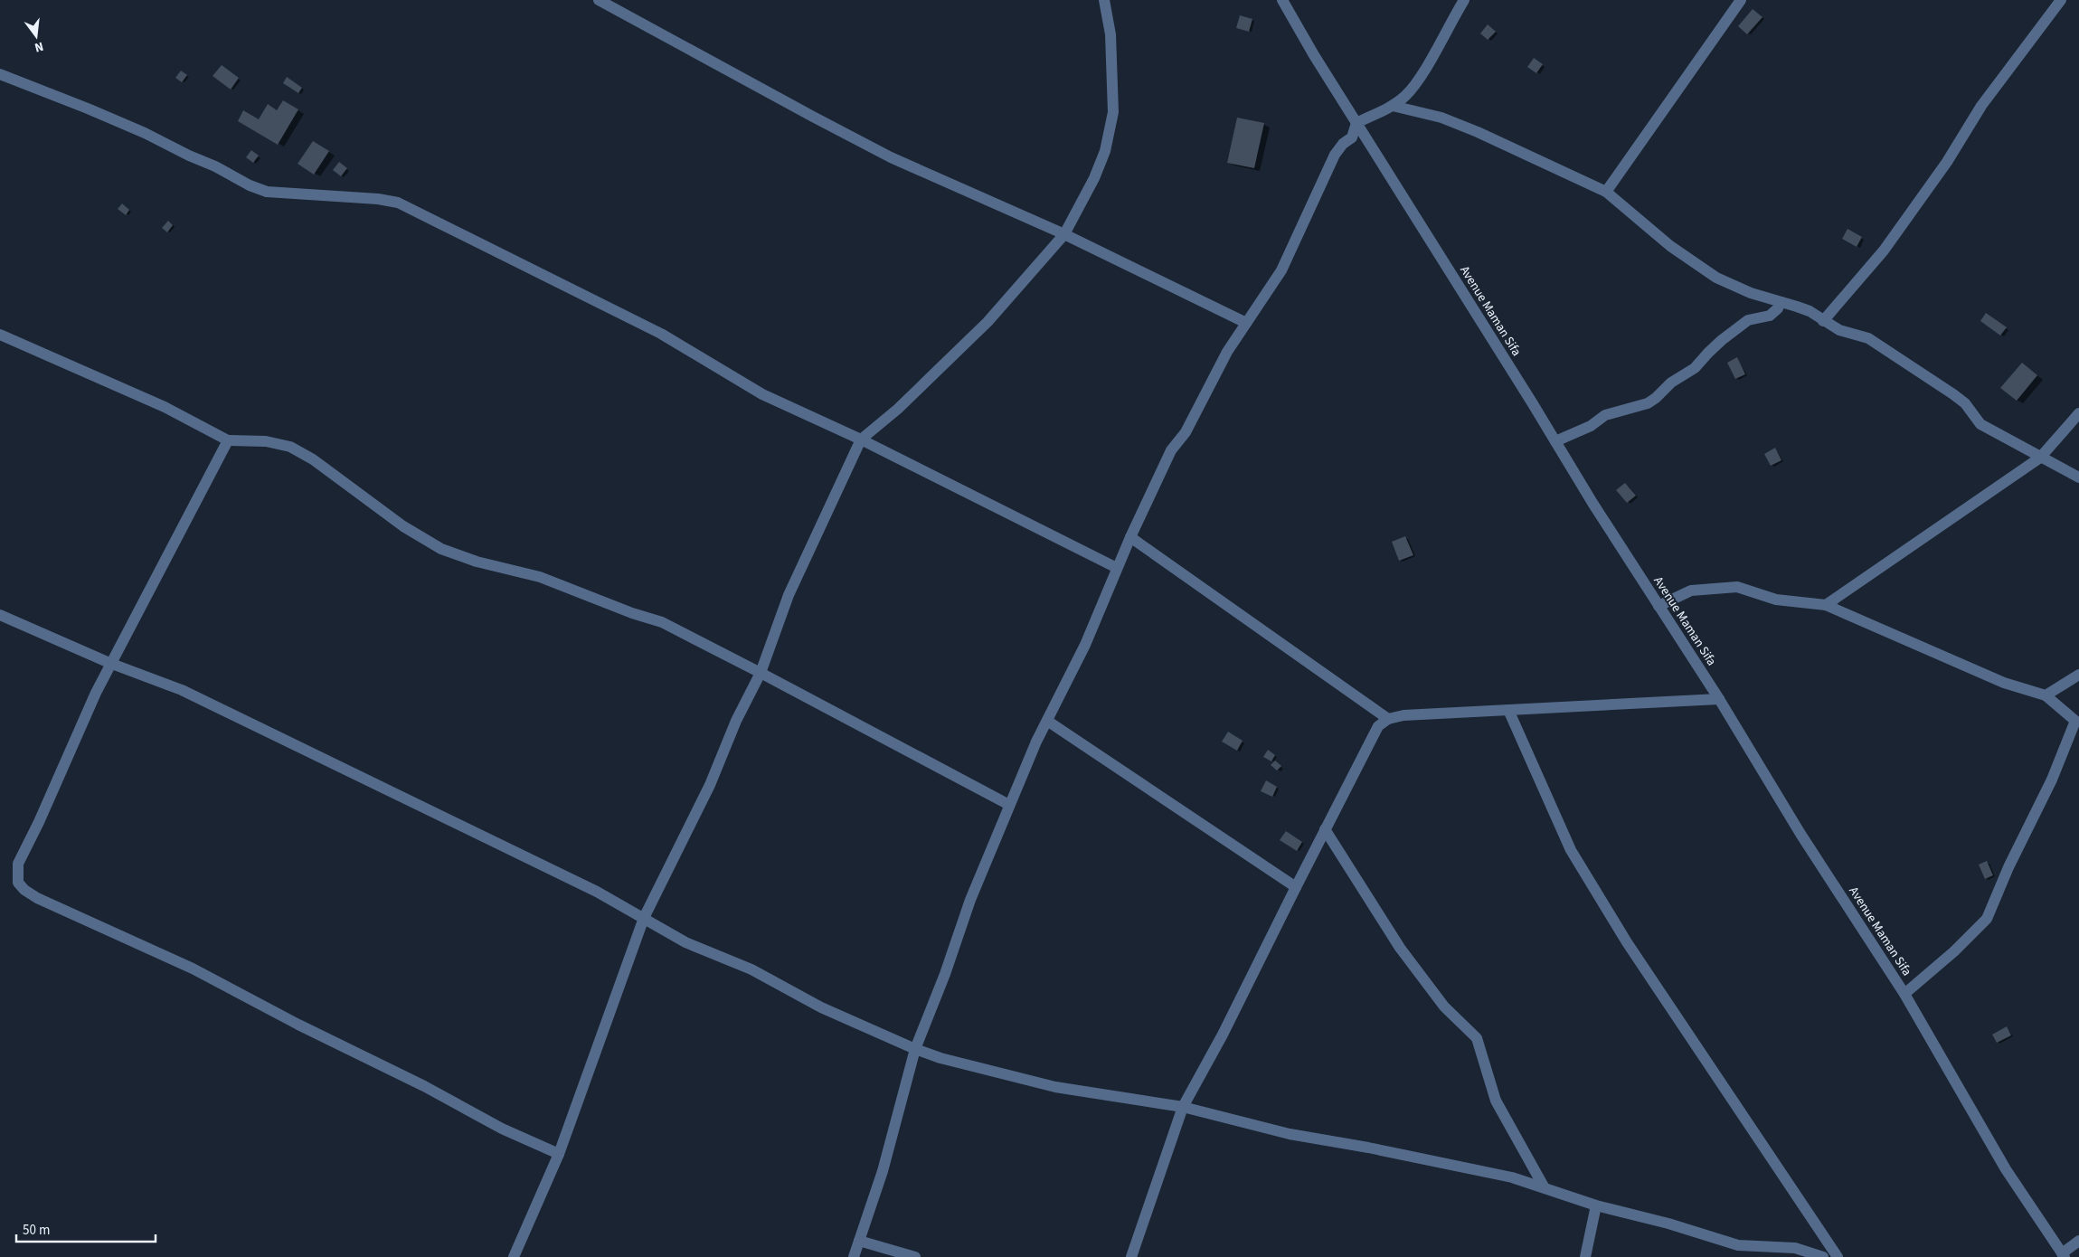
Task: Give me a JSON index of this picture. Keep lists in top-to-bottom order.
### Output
{
  "streets": {
    "street": ["Avenue Maman Sifa"]
  },
  "scale_bar": "50 m",
  "north": "bottom"
}
